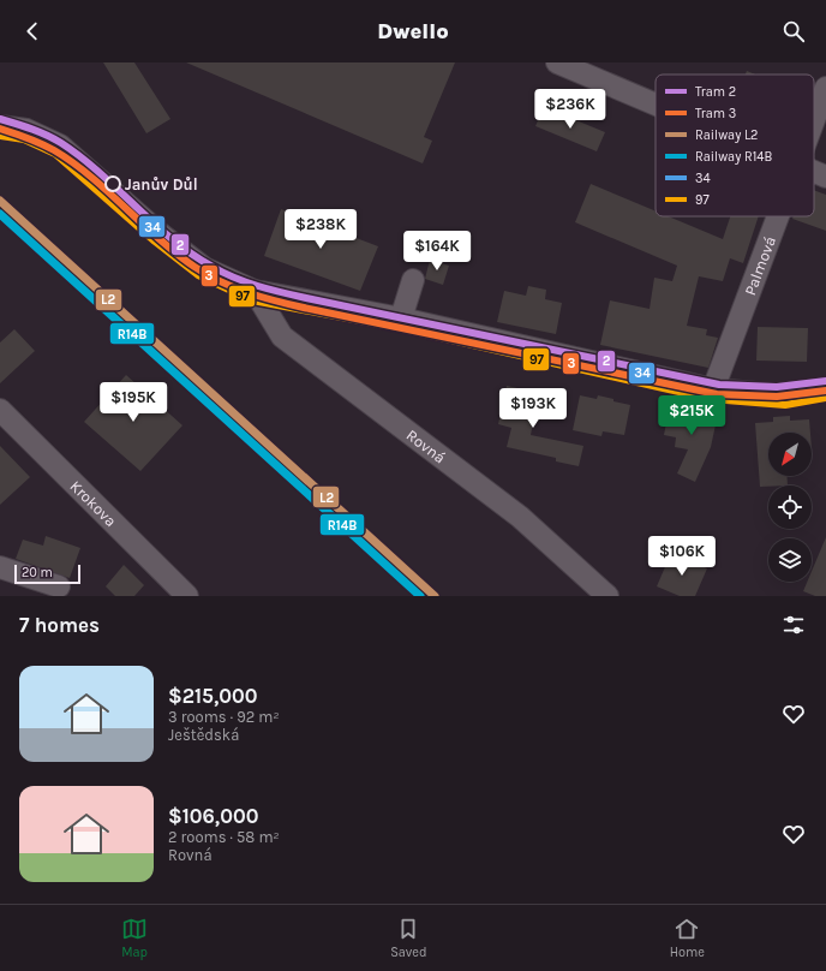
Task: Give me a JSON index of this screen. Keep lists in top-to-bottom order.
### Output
{
  "streets": {
    "street": ["Palmová", "Rovná", "Krokova"]
  },
  "places": ["Janův Důl"],
  "lines": [
    "tram line 2",
    "transit line 34",
    "tram line 3",
    "transit line 97",
    "rail line L2",
    "rail line R14B"
  ],
  "legend": [
    "Tram 2",
    "Tram 3",
    "Railway L2",
    "Railway R14B",
    "34",
    "97"
  ],
  "scale_bar": "20 m",
  "north": "bottom left",
  "page": {
    "header": "Dwello",
    "price": [
      "$236K",
      "$238K",
      "$164K",
      "$195K",
      "$193K",
      "$215K",
      "$106K"
    ],
    "scale": "20 m",
    "heading": "7 homes",
    "list": [
      {
        "name": "$215,000",
        "note": "3 rooms · 92 m² · Ještědská"
      },
      {
        "name": "$106,000",
        "note": "2 rooms · 58 m² · Rovná"
      }
    ],
    "tabs": ["Map", "Saved", "Home"]
  }
}
